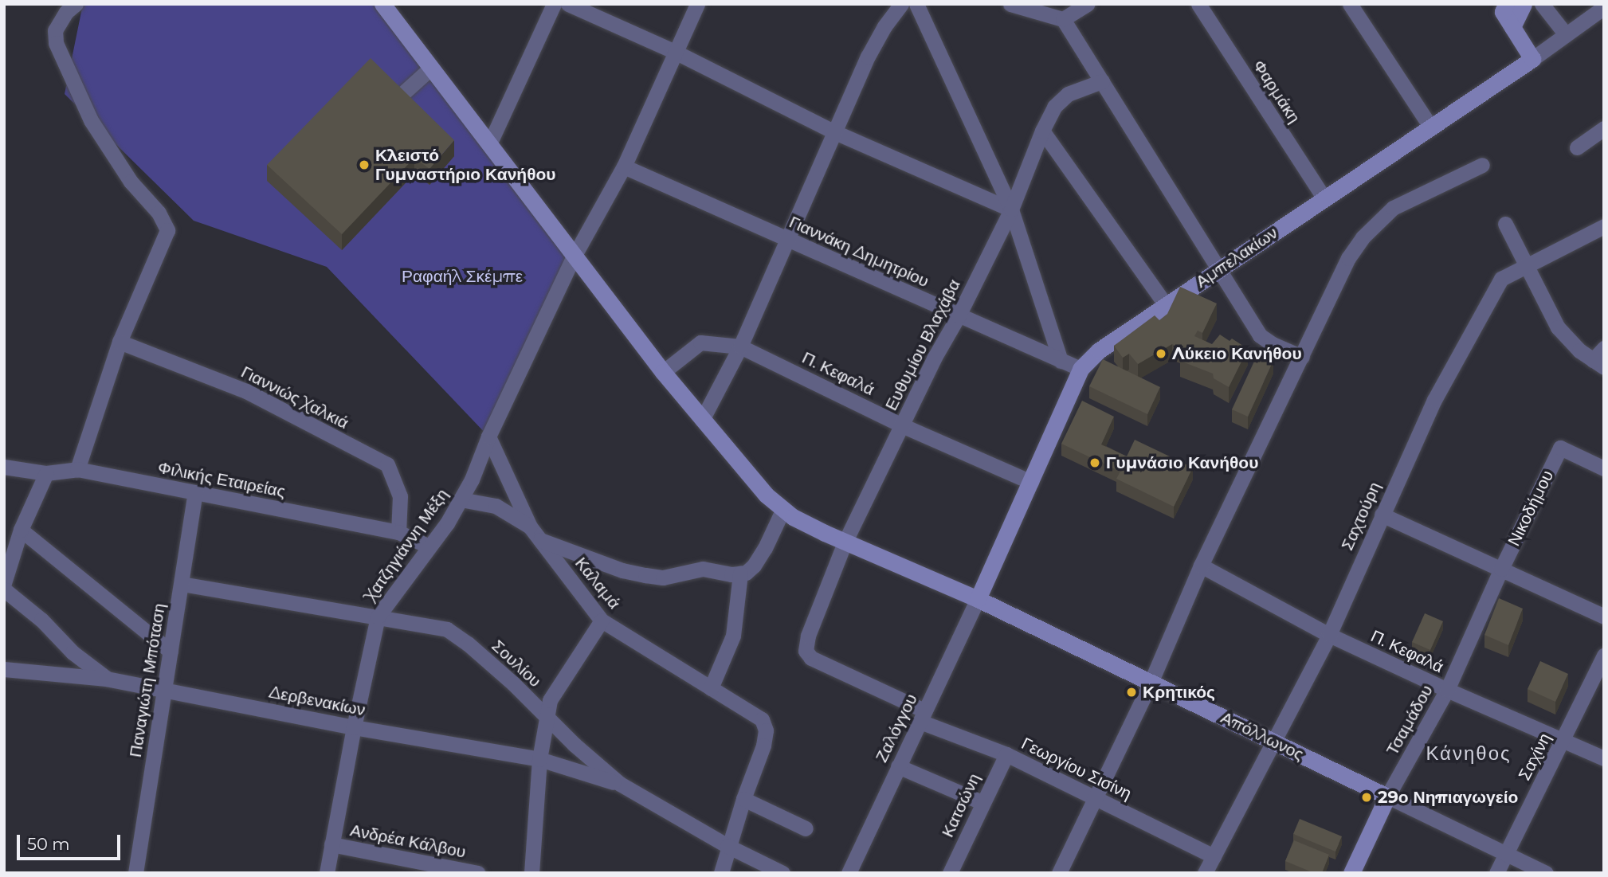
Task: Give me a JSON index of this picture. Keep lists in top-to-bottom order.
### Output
{
  "streets": {
    "street": [
      "Φαρμάκη",
      "Γιαννάκη Δημητρίου",
      "Αμπελακίων",
      "Ευθυμίου Βλαχάβα",
      "Π. Κεφαλά",
      "Γιαννιώς Χαλκιά",
      "Φιλικής Εταιρείας",
      "Νικοδήμου",
      "Σαχτούρη",
      "Χατζηγιάννη Μέξη",
      "Καλαμά",
      "Σουλίου",
      "Παναγιώτη Μπόταση",
      "Δερβενακίων",
      "Τσαμάδου",
      "Ζαλόγγου",
      "Απόλλωνος",
      "Σαχίνη",
      "Γεωργίου Σισίνη",
      "Κατσώνη",
      "Ανδρέα Κάλβου"
    ]
  },
  "crossings": [
    ["Φαρμάκη", "Αμπελακίων"],
    ["Γιαννάκη Δημητρίου", "Αμπελακίων"],
    ["Γιαννάκη Δημητρίου", "Ευθυμίου Βλαχάβα"],
    ["Γιαννάκη Δημητρίου", "Χατζηγιάννη Μέξη"],
    ["Αμπελακίων", "Π. Κεφαλά"],
    ["Αμπελακίων", "Ζαλόγγου"],
    ["Αμπελακίων", "Απόλλωνος"],
    ["Ευθυμίου Βλαχάβα", "Π. Κεφαλά"],
    ["Ευθυμίου Βλαχάβα", "Απόλλωνος"],
    ["Ευθυμίου Βλαχάβα", "Γεωργίου Σισίνη"],
    ["Π. Κεφαλά", "Σαχτούρη"],
    ["Π. Κεφαλά", "Τσαμάδου"],
    ["Π. Κεφαλά", "Απόλλωνος"],
    ["Π. Κεφαλά", "Σαχίνη"],
    ["Γιαννιώς Χαλκιά", "Φιλικής Εταιρείας"],
    ["Φιλικής Εταιρείας", "Χατζηγιάννη Μέξη"],
    ["Φιλικής Εταιρείας", "Παναγιώτη Μπόταση"],
    ["Νικοδήμου", "Τσαμάδου"],
    ["Σαχτούρη", "Απόλλωνος"],
    ["Σαχτούρη", "Γεωργίου Σισίνη"],
    ["Χατζηγιάννη Μέξη", "Καλαμά"],
    ["Χατζηγιάννη Μέξη", "Σουλίου"],
    ["Χατζηγιάννη Μέξη", "Δερβενακίων"],
    ["Χατζηγιάννη Μέξη", "Απόλλωνος"],
    ["Χατζηγιάννη Μέξη", "Ανδρέα Κάλβου"],
    ["Σουλίου", "Παναγιώτη Μπόταση"],
    ["Σουλίου", "Δερβενακίων"],
    ["Παναγιώτη Μπόταση", "Δερβενακίων"],
    ["Τσαμάδου", "Απόλλωνος"],
    ["Ζαλόγγου", "Απόλλωνος"],
    ["Ζαλόγγου", "Γεωργίου Σισίνη"],
    ["Απόλλωνος", "Σαχίνη"],
    ["Γεωργίου Σισίνη", "Κατσώνη"]
  ],
  "districts": ["Κάνηθος"],
  "parks": ["Ραφαήλ Σκέμπε"],
  "places": [
    "Κλειστό Γυμναστήριο Κανήθου",
    "Λύκειο Κανήθου",
    "Γυμνάσιο Κανήθου",
    "Κρητικός",
    "29ο Νηπιαγωγείο"
  ],
  "scale_bar": "50 m"
}
